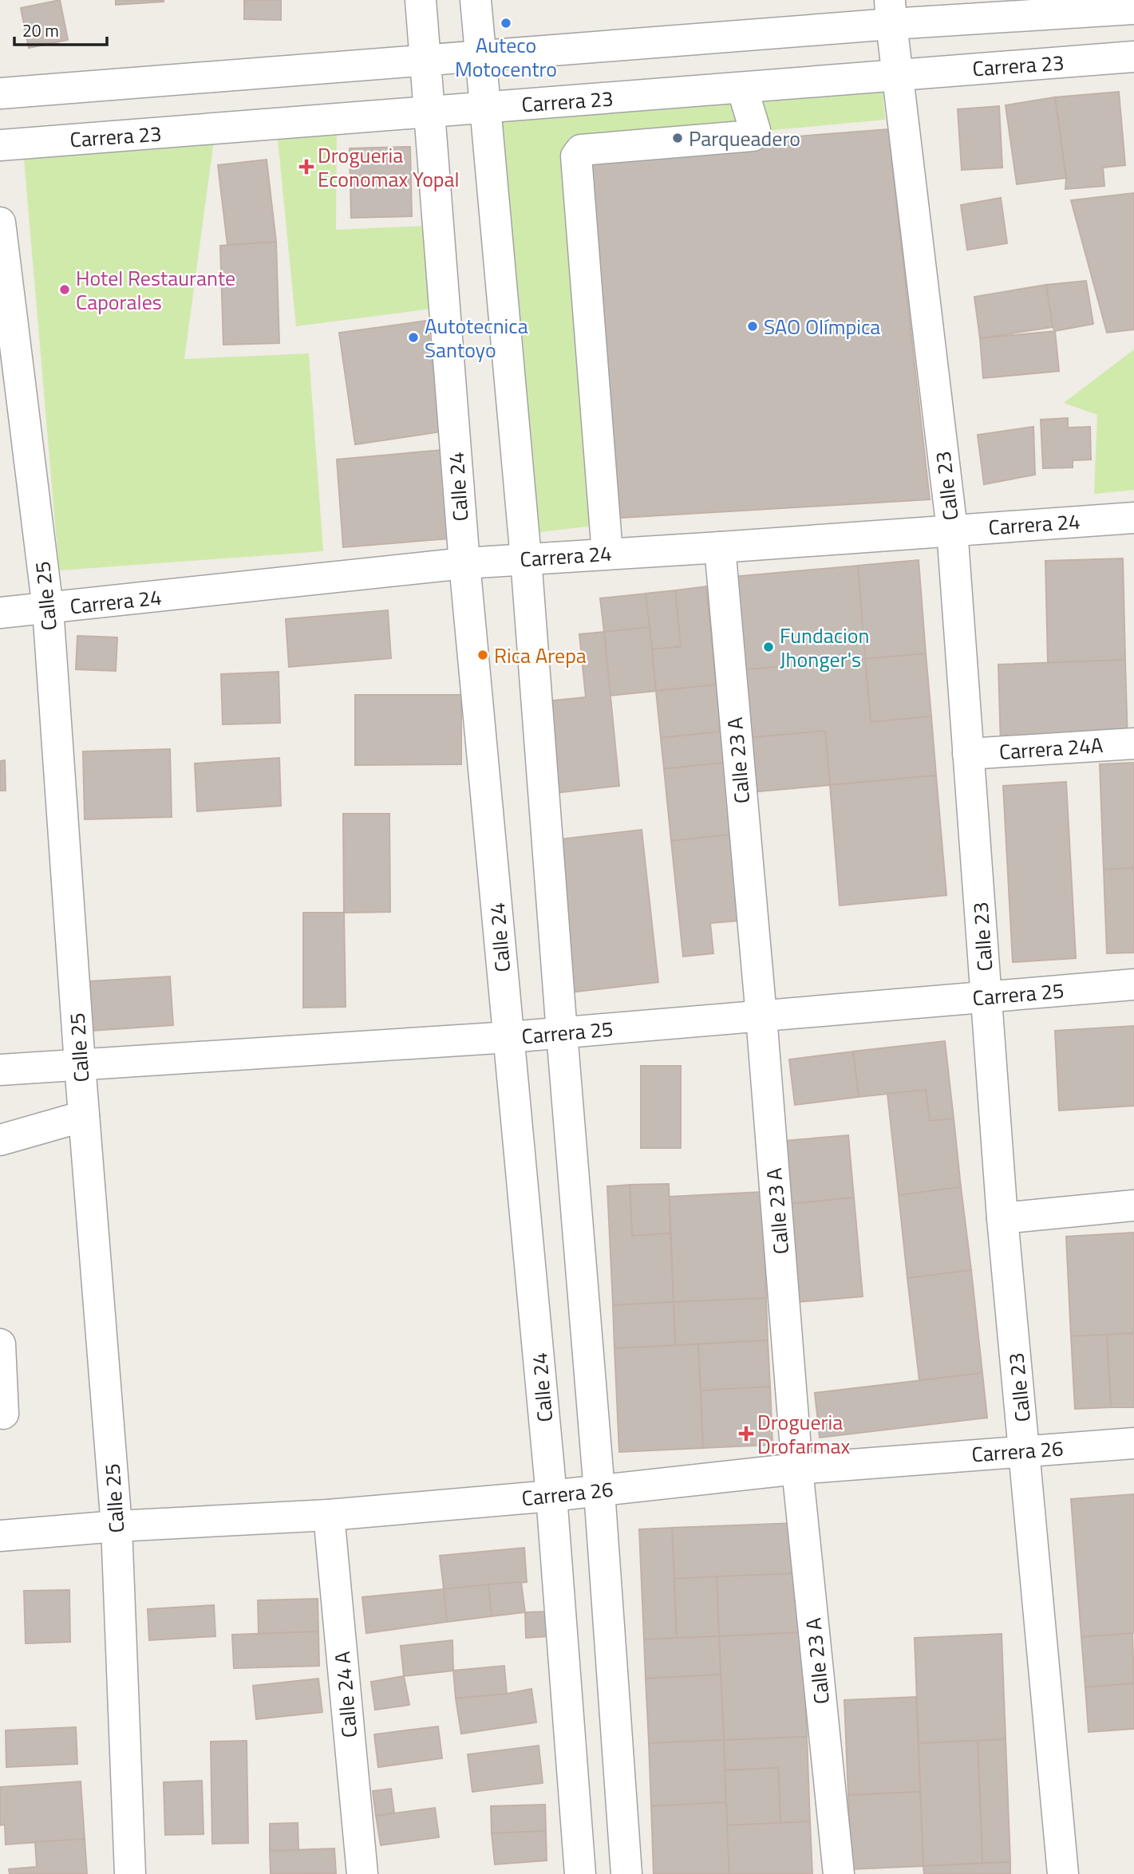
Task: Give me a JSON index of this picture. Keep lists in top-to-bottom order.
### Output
{
  "streets": {
    "street": [
      "Carrera 23",
      "Calle 23",
      "Calle 24",
      "Carrera 24",
      "Calle 25",
      "Carrera 24A",
      "Calle 23 A",
      "Carrera 25",
      "Carrera 26",
      "Calle 24 A"
    ]
  },
  "crossings": [
    ["Carrera 23", "Calle 23"],
    ["Carrera 23", "Calle 24"],
    ["Calle 23", "Carrera 24"],
    ["Calle 23", "Carrera 24A"],
    ["Calle 23", "Carrera 25"],
    ["Calle 23", "Carrera 26"],
    ["Calle 24", "Carrera 24"],
    ["Calle 24", "Carrera 25"],
    ["Calle 24", "Carrera 26"],
    ["Carrera 24", "Calle 25"],
    ["Carrera 24", "Calle 23 A"],
    ["Calle 25", "Carrera 25"],
    ["Calle 25", "Carrera 26"],
    ["Calle 23 A", "Carrera 25"],
    ["Calle 23 A", "Carrera 26"],
    ["Carrera 26", "Calle 24 A"]
  ],
  "places": {
    "other": [
      "Auteco Motocentro",
      "Parqueadero",
      "Hotel Restaurante Caporales",
      "SAO Olímpica",
      "Autotecnica Santoyo",
      "Fundacion Jhonger's",
      "Rica Arepa"
    ],
    "health": ["Drogueria Economax Yopal", "Drogueria Drofarmax"]
  },
  "scale_bar": "20 m"
}
